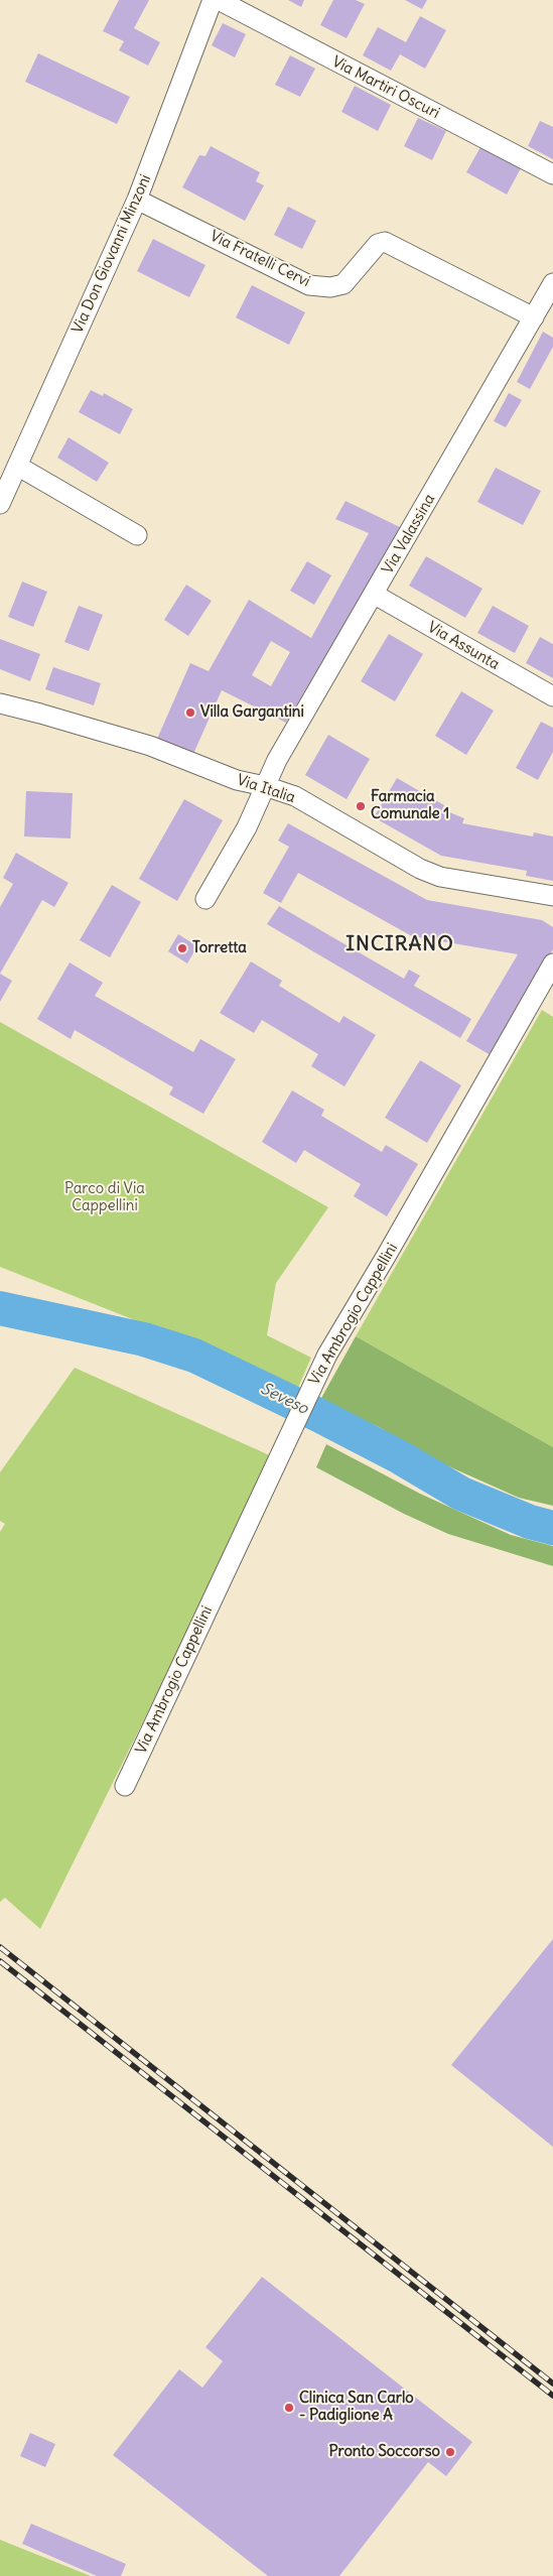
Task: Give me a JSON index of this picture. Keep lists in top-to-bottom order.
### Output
{
  "streets": {
    "street": [
      "Via Martiri Oscuri",
      "Via Don Giovanni Minzoni",
      "Via Fratelli Cervi",
      "Via Valassina",
      "Via Assunta",
      "Via Italia",
      "Via Ambrogio Cappellini"
    ]
  },
  "crossings": [
    ["Via Don Giovanni Minzoni", "Via Fratelli Cervi"],
    ["Via Fratelli Cervi", "Via Valassina"],
    ["Via Valassina", "Via Assunta"],
    ["Via Valassina", "Via Italia"]
  ],
  "districts": ["INCIRANO"],
  "water": ["Seveso"],
  "parks": ["Parco di Via Cappellini"],
  "places": [
    "Villa Gargantini",
    "Farmacia Comunale 1",
    "Torretta",
    "Clinica San Carlo - Padiglione A",
    "Pronto Soccorso"
  ]
}
